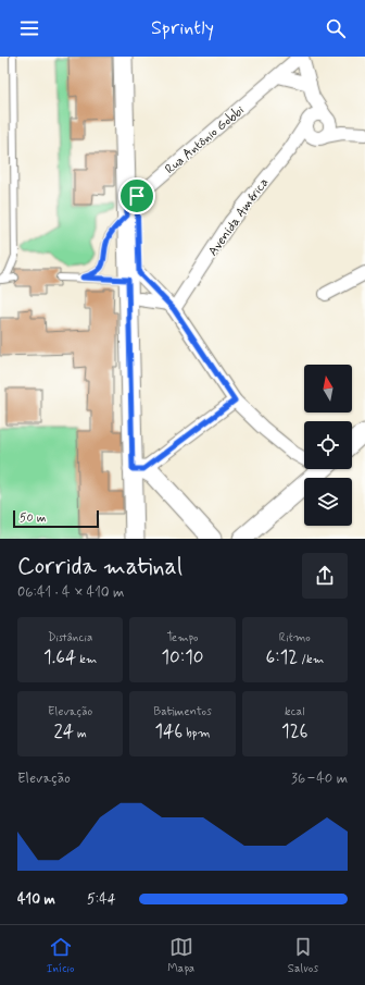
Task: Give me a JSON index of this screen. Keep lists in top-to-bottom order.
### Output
{
  "streets": {
    "street": ["Rua Antônio Gobbi", "Avenida América"]
  },
  "crossings": [
    ["Rua Antônio Gobbi", "Avenida América"]
  ],
  "scale_bar": "50 m",
  "north": "top",
  "page": {
    "header": "Sprintly",
    "scale": "50 m",
    "heading": ["Corrida matinal", "06:41 · 4 × 410 m"],
    "stats": [
      ["Distância", "1.64 km"],
      ["Tempo", "10:10"],
      ["Ritmo", "6:12 /km"],
      ["Elevação", "24 m"],
      ["Batimentos", "146 bpm"],
      ["kcal", "126"]
    ],
    "chart": ["Elevação", "36–40 m"],
    "list": [
      {
        "name": "410 m",
        "note": "5:44"
      }
    ],
    "tabs": ["Início", "Mapa", "Salvos"]
  }
}
